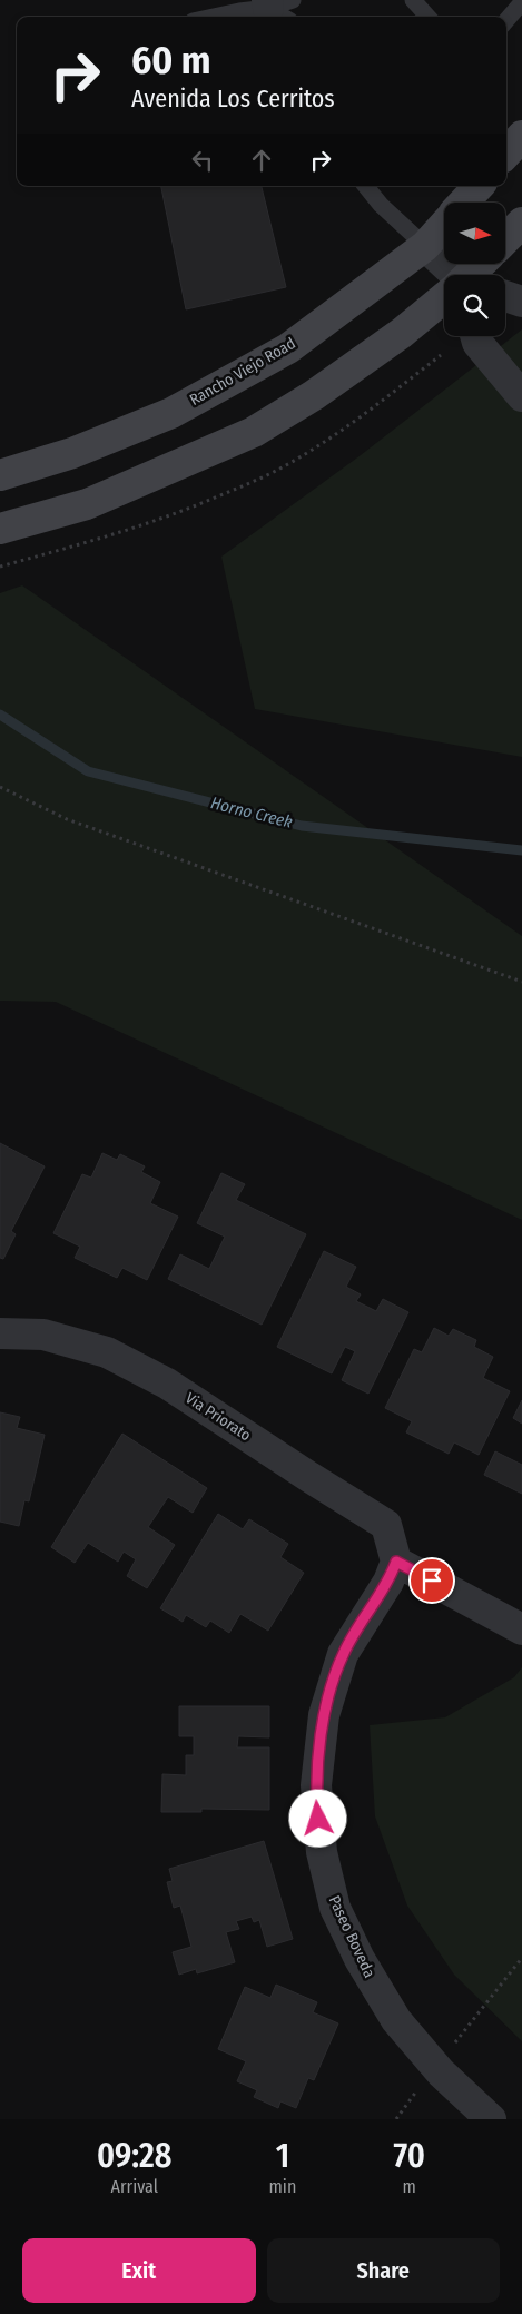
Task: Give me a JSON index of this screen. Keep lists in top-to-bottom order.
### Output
{
  "streets": {
    "main road": ["Rancho Viejo Road"],
    "street": ["Via Priorato", "Paseo Boveda"]
  },
  "crossings": [
    ["Via Priorato", "Paseo Boveda"]
  ],
  "water": ["Horno Creek"],
  "north": "right",
  "page": {
    "turn": ["60 m", "Avenida Los Cerritos"],
    "eta": [
      "09:28",
      "Arrival",
      "1",
      "min",
      "70",
      "m"
    ],
    "buttons": ["Exit", "Share"]
  }
}
